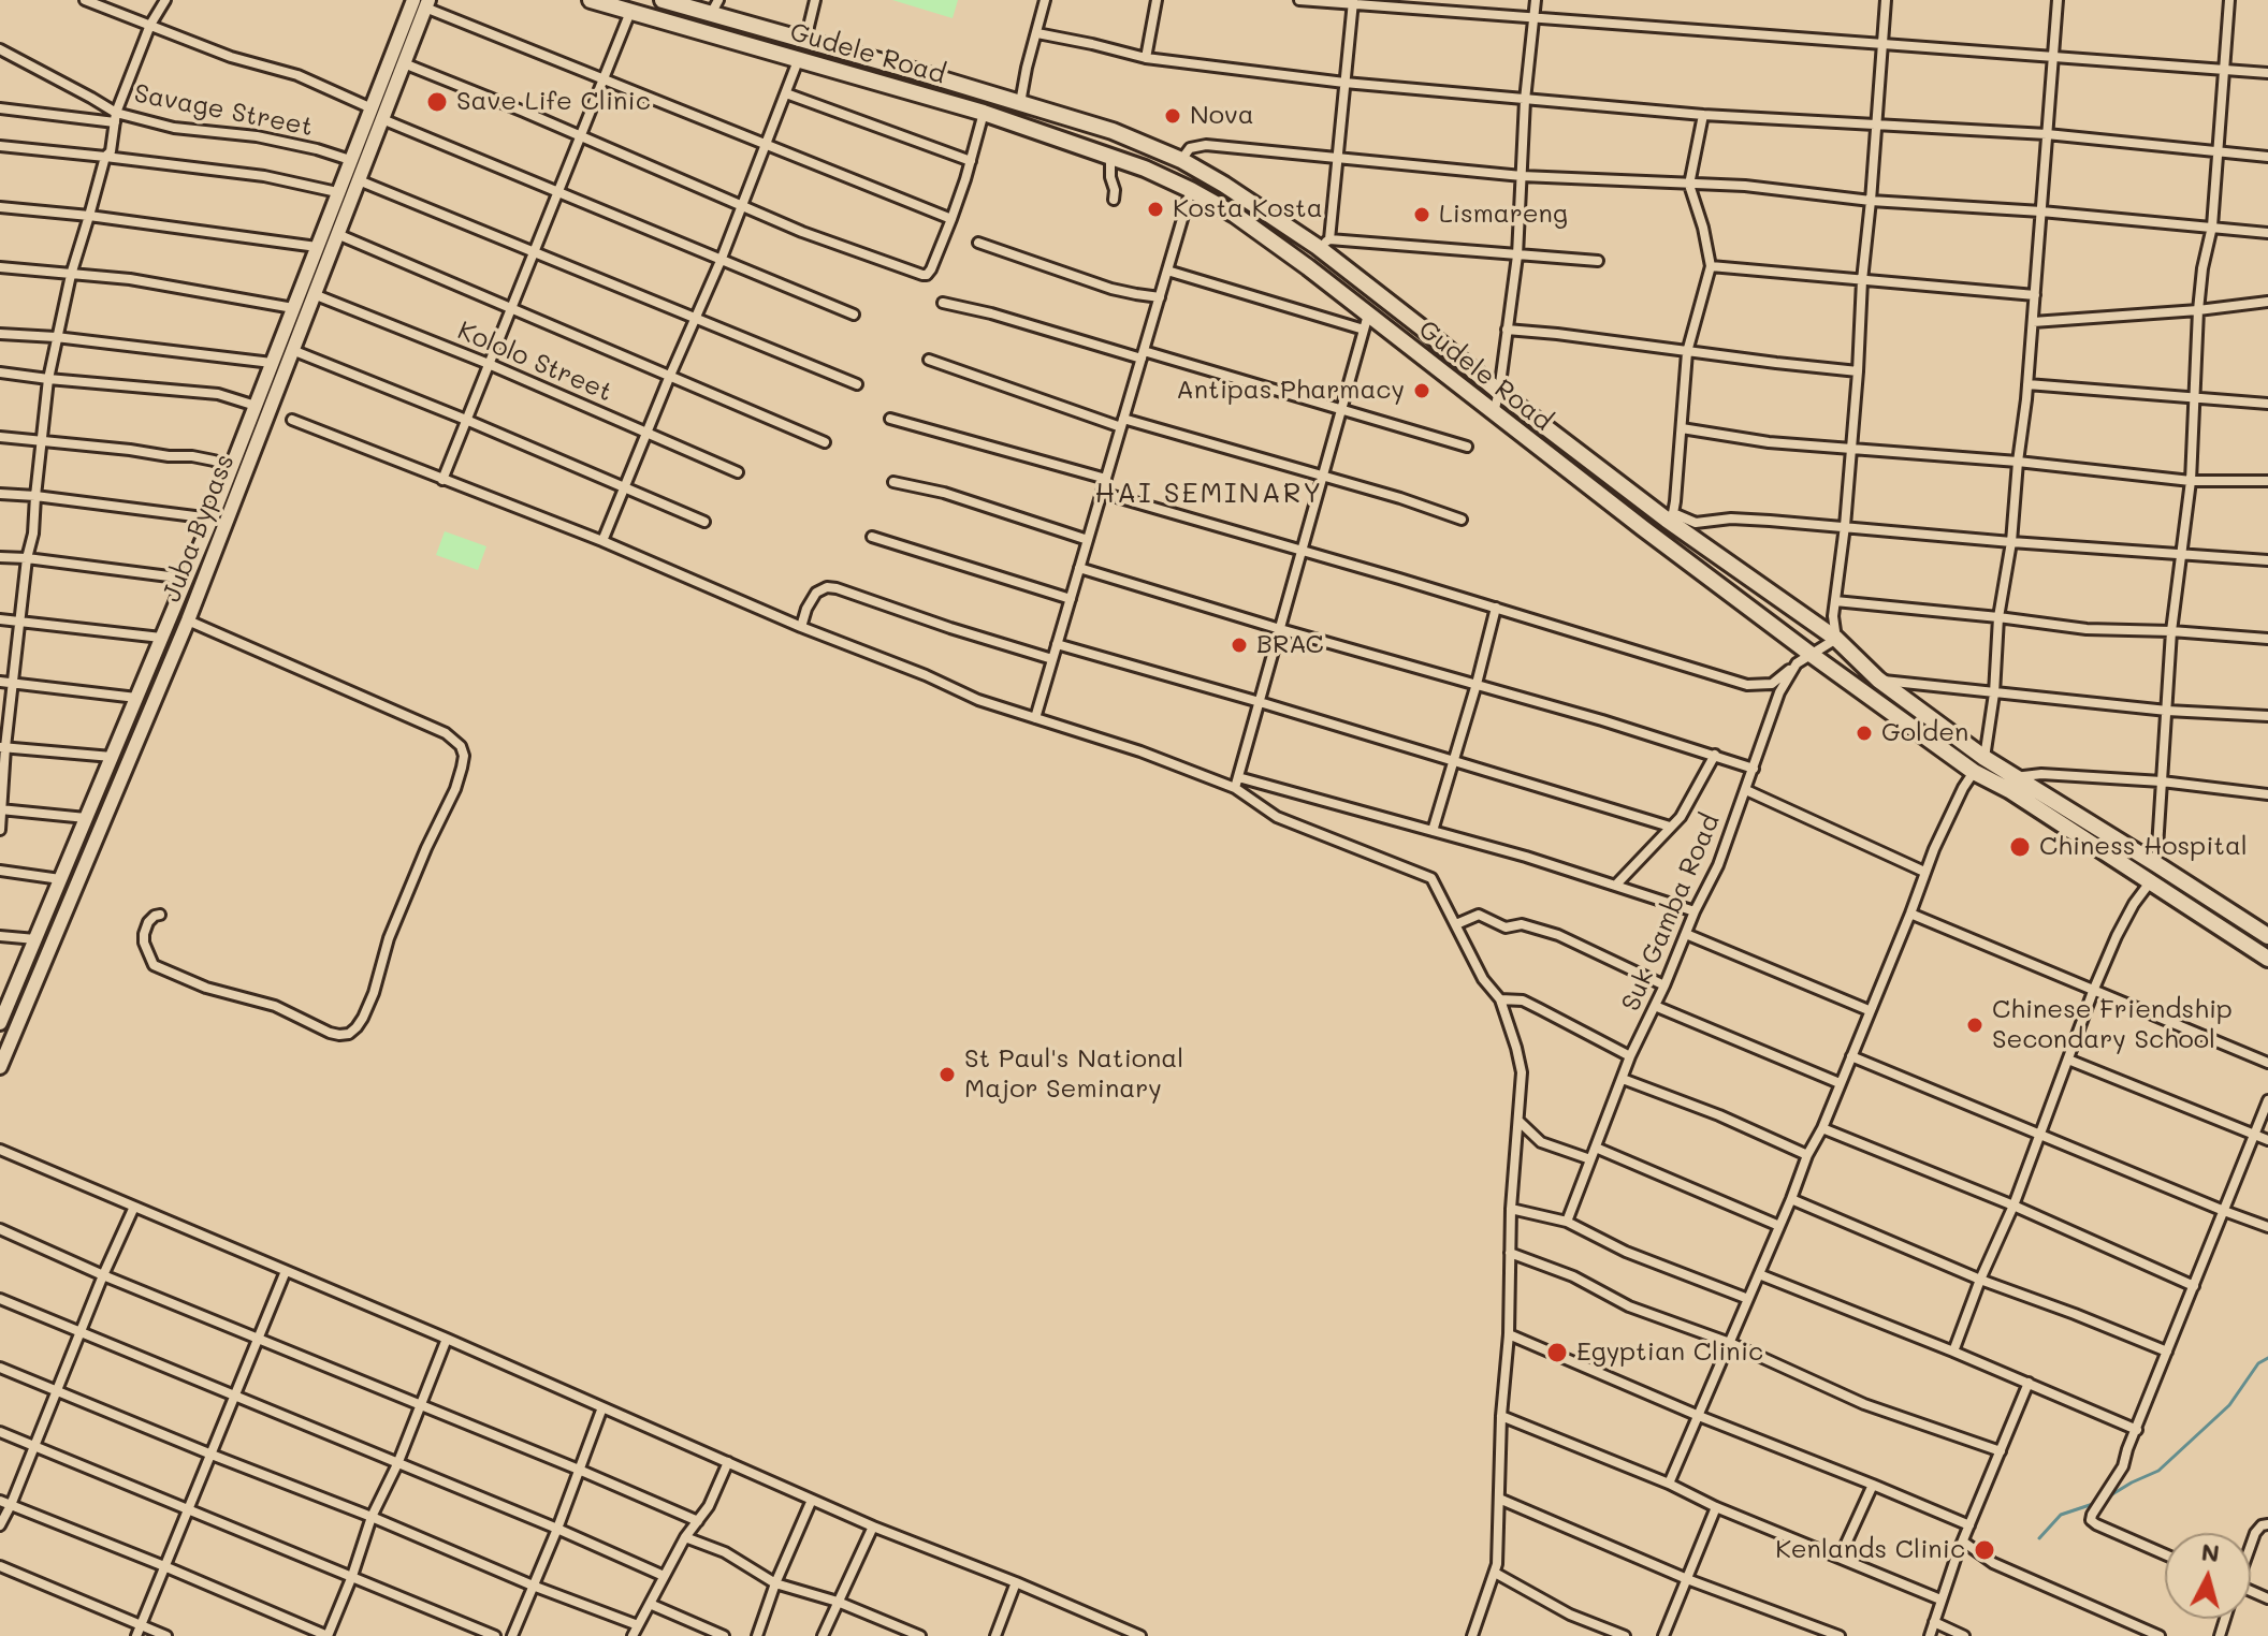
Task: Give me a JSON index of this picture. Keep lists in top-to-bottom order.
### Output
{
  "streets": {
    "highway": ["Gudele Road"],
    "main road": ["Juba Bypass"],
    "street": ["Savage Street", "Kololo Street", "Suk Gamba Road"]
  },
  "crossings": [
    ["Savage Street", "Juba Bypass"],
    ["Kololo Street", "Juba Bypass"]
  ],
  "districts": ["HAI SEMINARY"],
  "places": [
    "Save Life Clinic",
    "Nova",
    "Kosta Kosta",
    "Lismareng",
    "Antipas Pharmacy",
    "BRAC",
    "Golden",
    "Chiness Hospital",
    "Chinese Friendship Secondary School",
    "St Paul's National Major Seminary",
    "Egyptian Clinic",
    "Kenlands Clinic"
  ],
  "north": "top"
}
